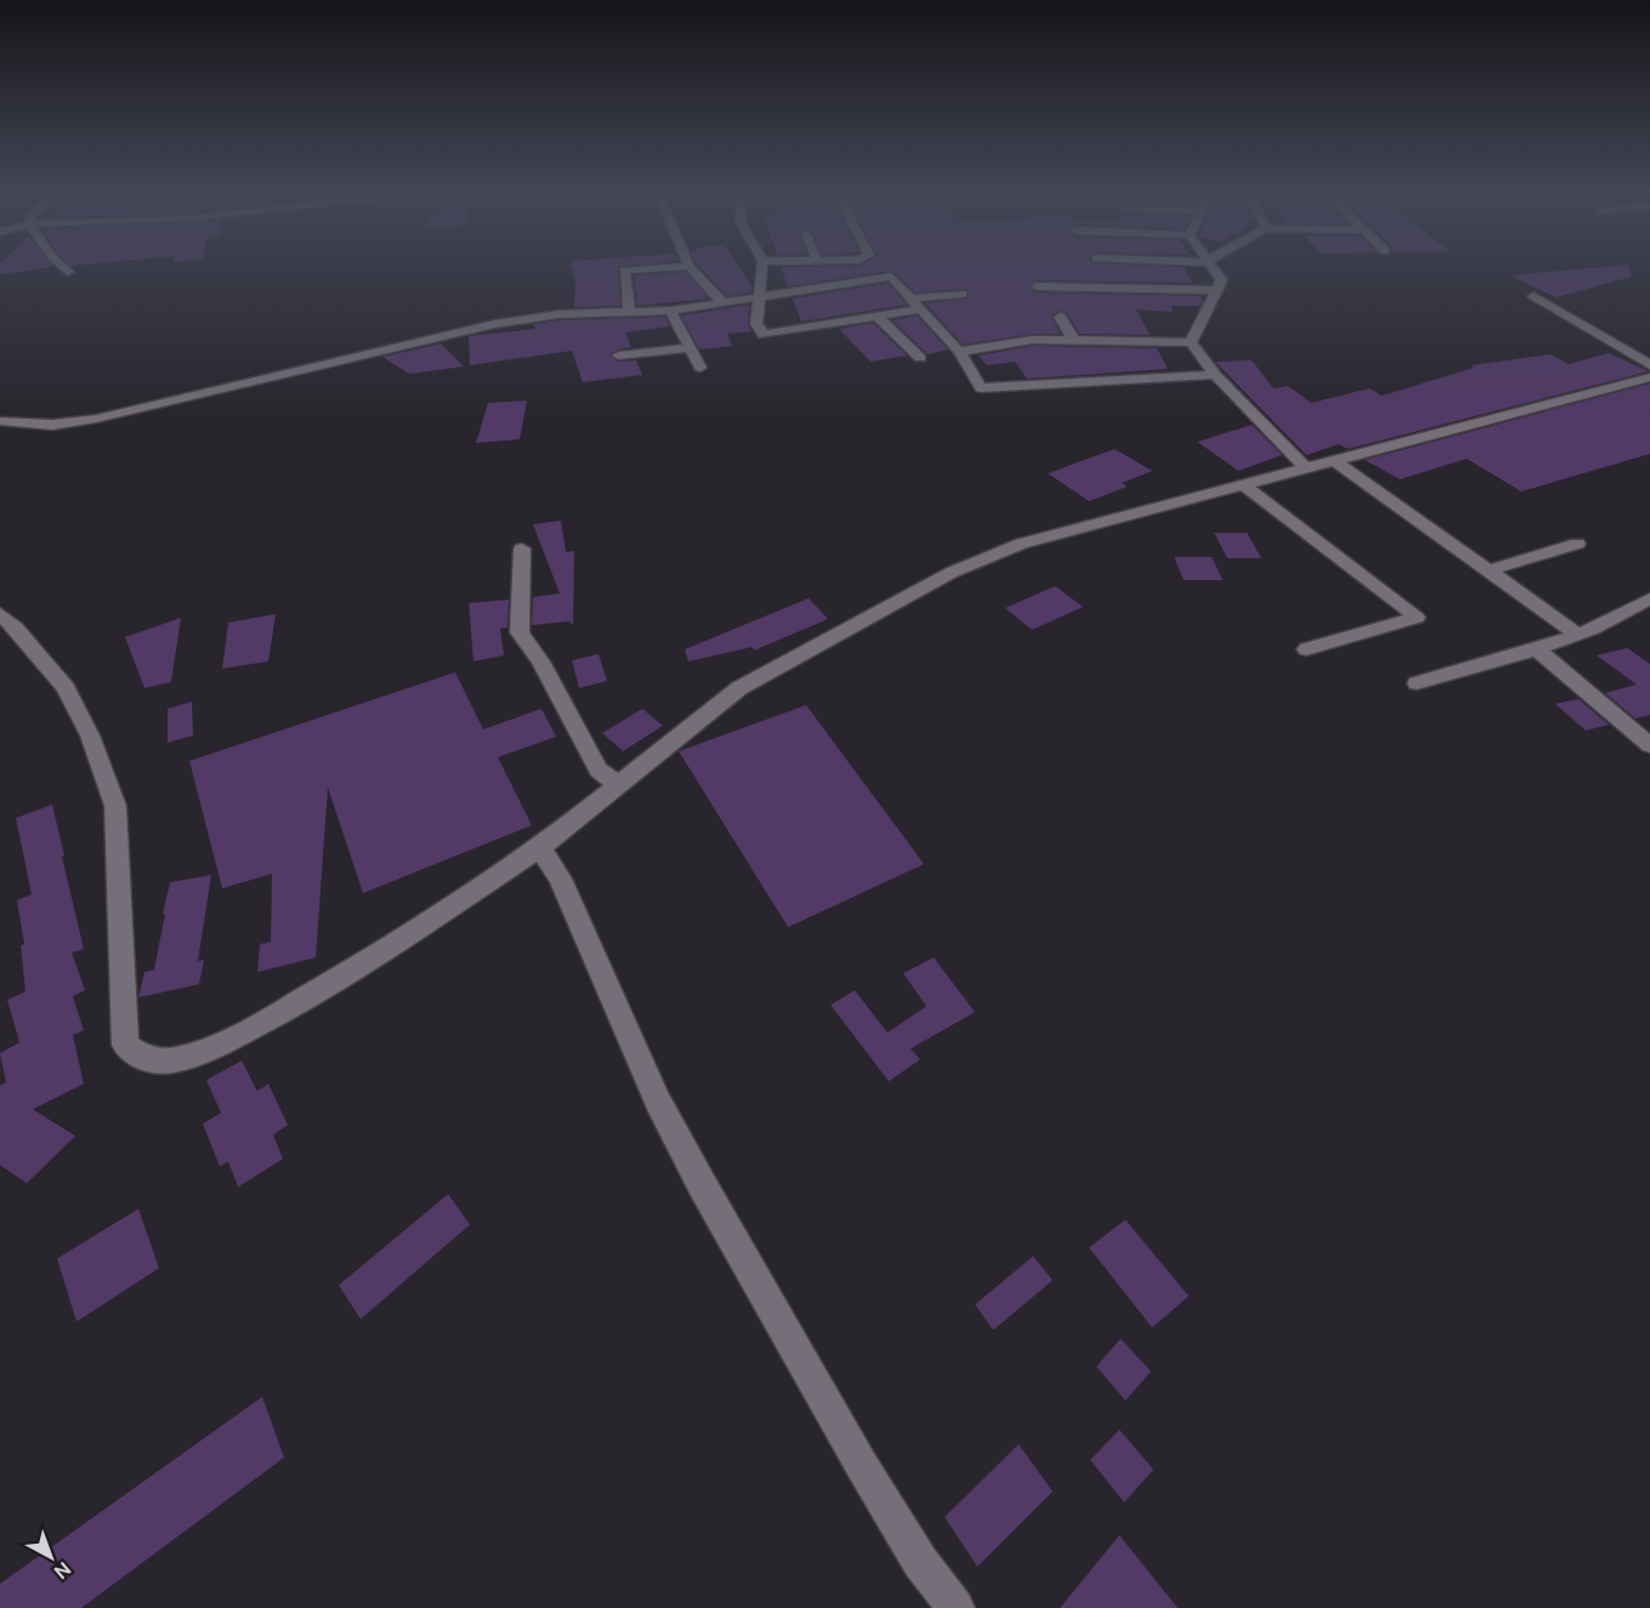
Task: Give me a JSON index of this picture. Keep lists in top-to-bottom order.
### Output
{
  "north": "bottom right"
}
